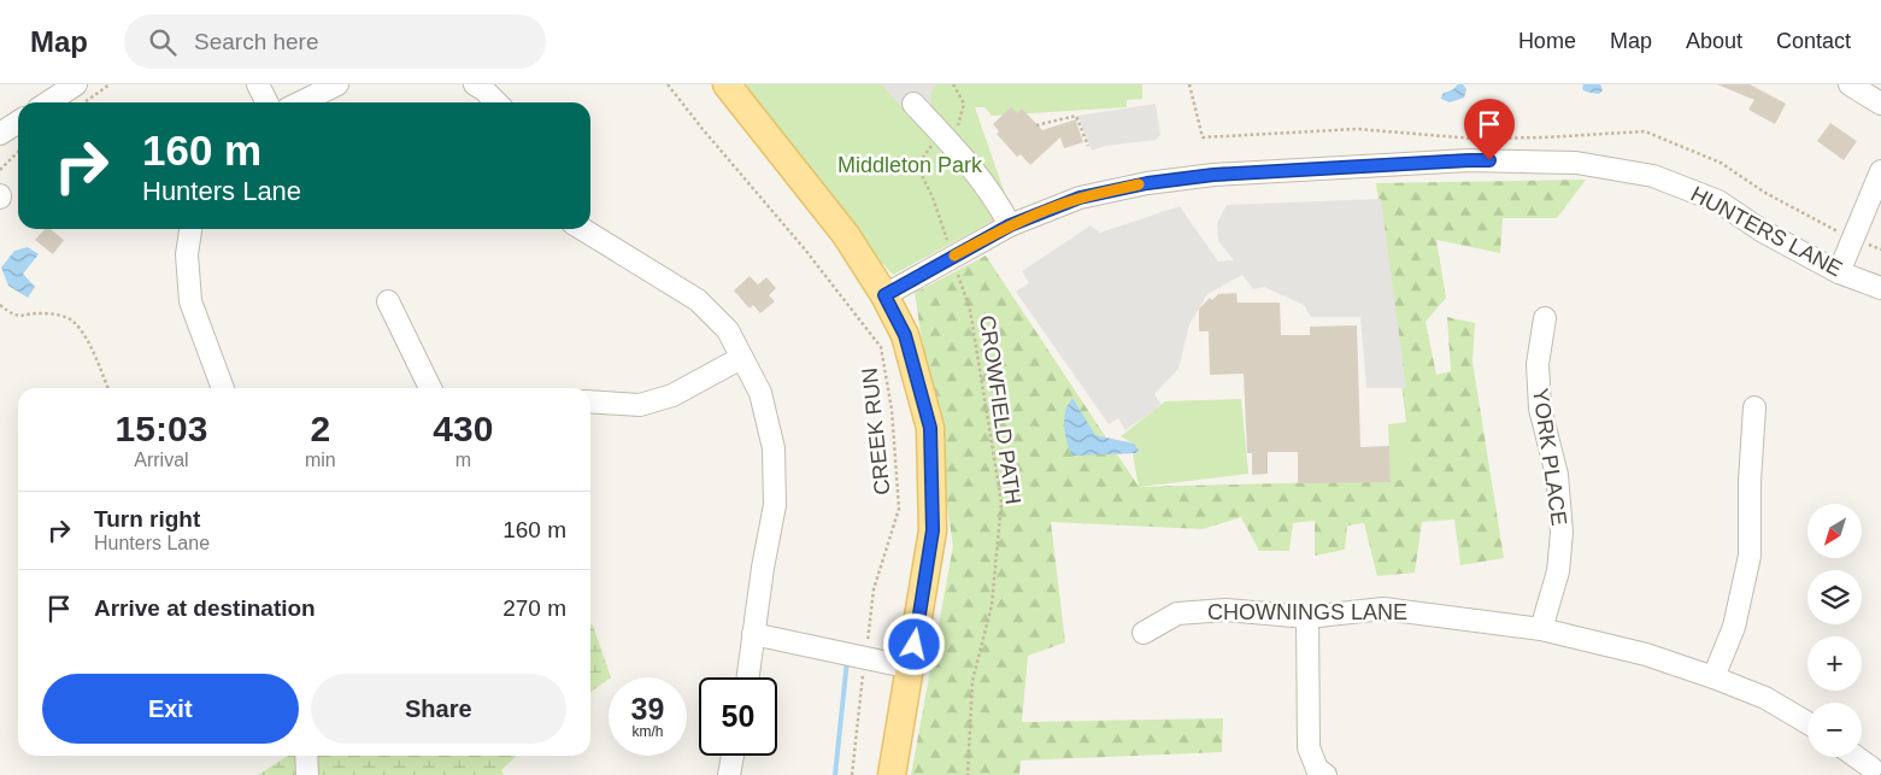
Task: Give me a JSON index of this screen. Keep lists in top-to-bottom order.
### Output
{
  "streets": {
    "street": ["HUNTERS LANE", "YORK PLACE", "CHOWNINGS LANE"],
    "path": ["CROWFIELD PATH", "CREEK RUN"]
  },
  "crossings": [
    ["HUNTERS LANE", "CROWFIELD PATH"],
    ["YORK PLACE", "CHOWNINGS LANE"]
  ],
  "parks": ["Middleton Park"],
  "north": "bottom left",
  "page": {
    "header": "Map",
    "search": "Search here",
    "nav": [
      "Home",
      "Map",
      "About",
      "Contact"
    ],
    "turn": ["160 m", "Hunters Lane"],
    "eta": [
      "15:03",
      "Arrival",
      "2",
      "min",
      "430",
      "m"
    ],
    "list": [
      {
        "name": "Turn right",
        "note": "Hunters Lane",
        "value": "160 m"
      },
      {
        "name": "Arrive at destination",
        "value": "270 m"
      }
    ],
    "map_buttons": ["+", "−"],
    "buttons": ["Exit", "Share"],
    "speed": "39 km/h",
    "limit": "50"
  }
}
